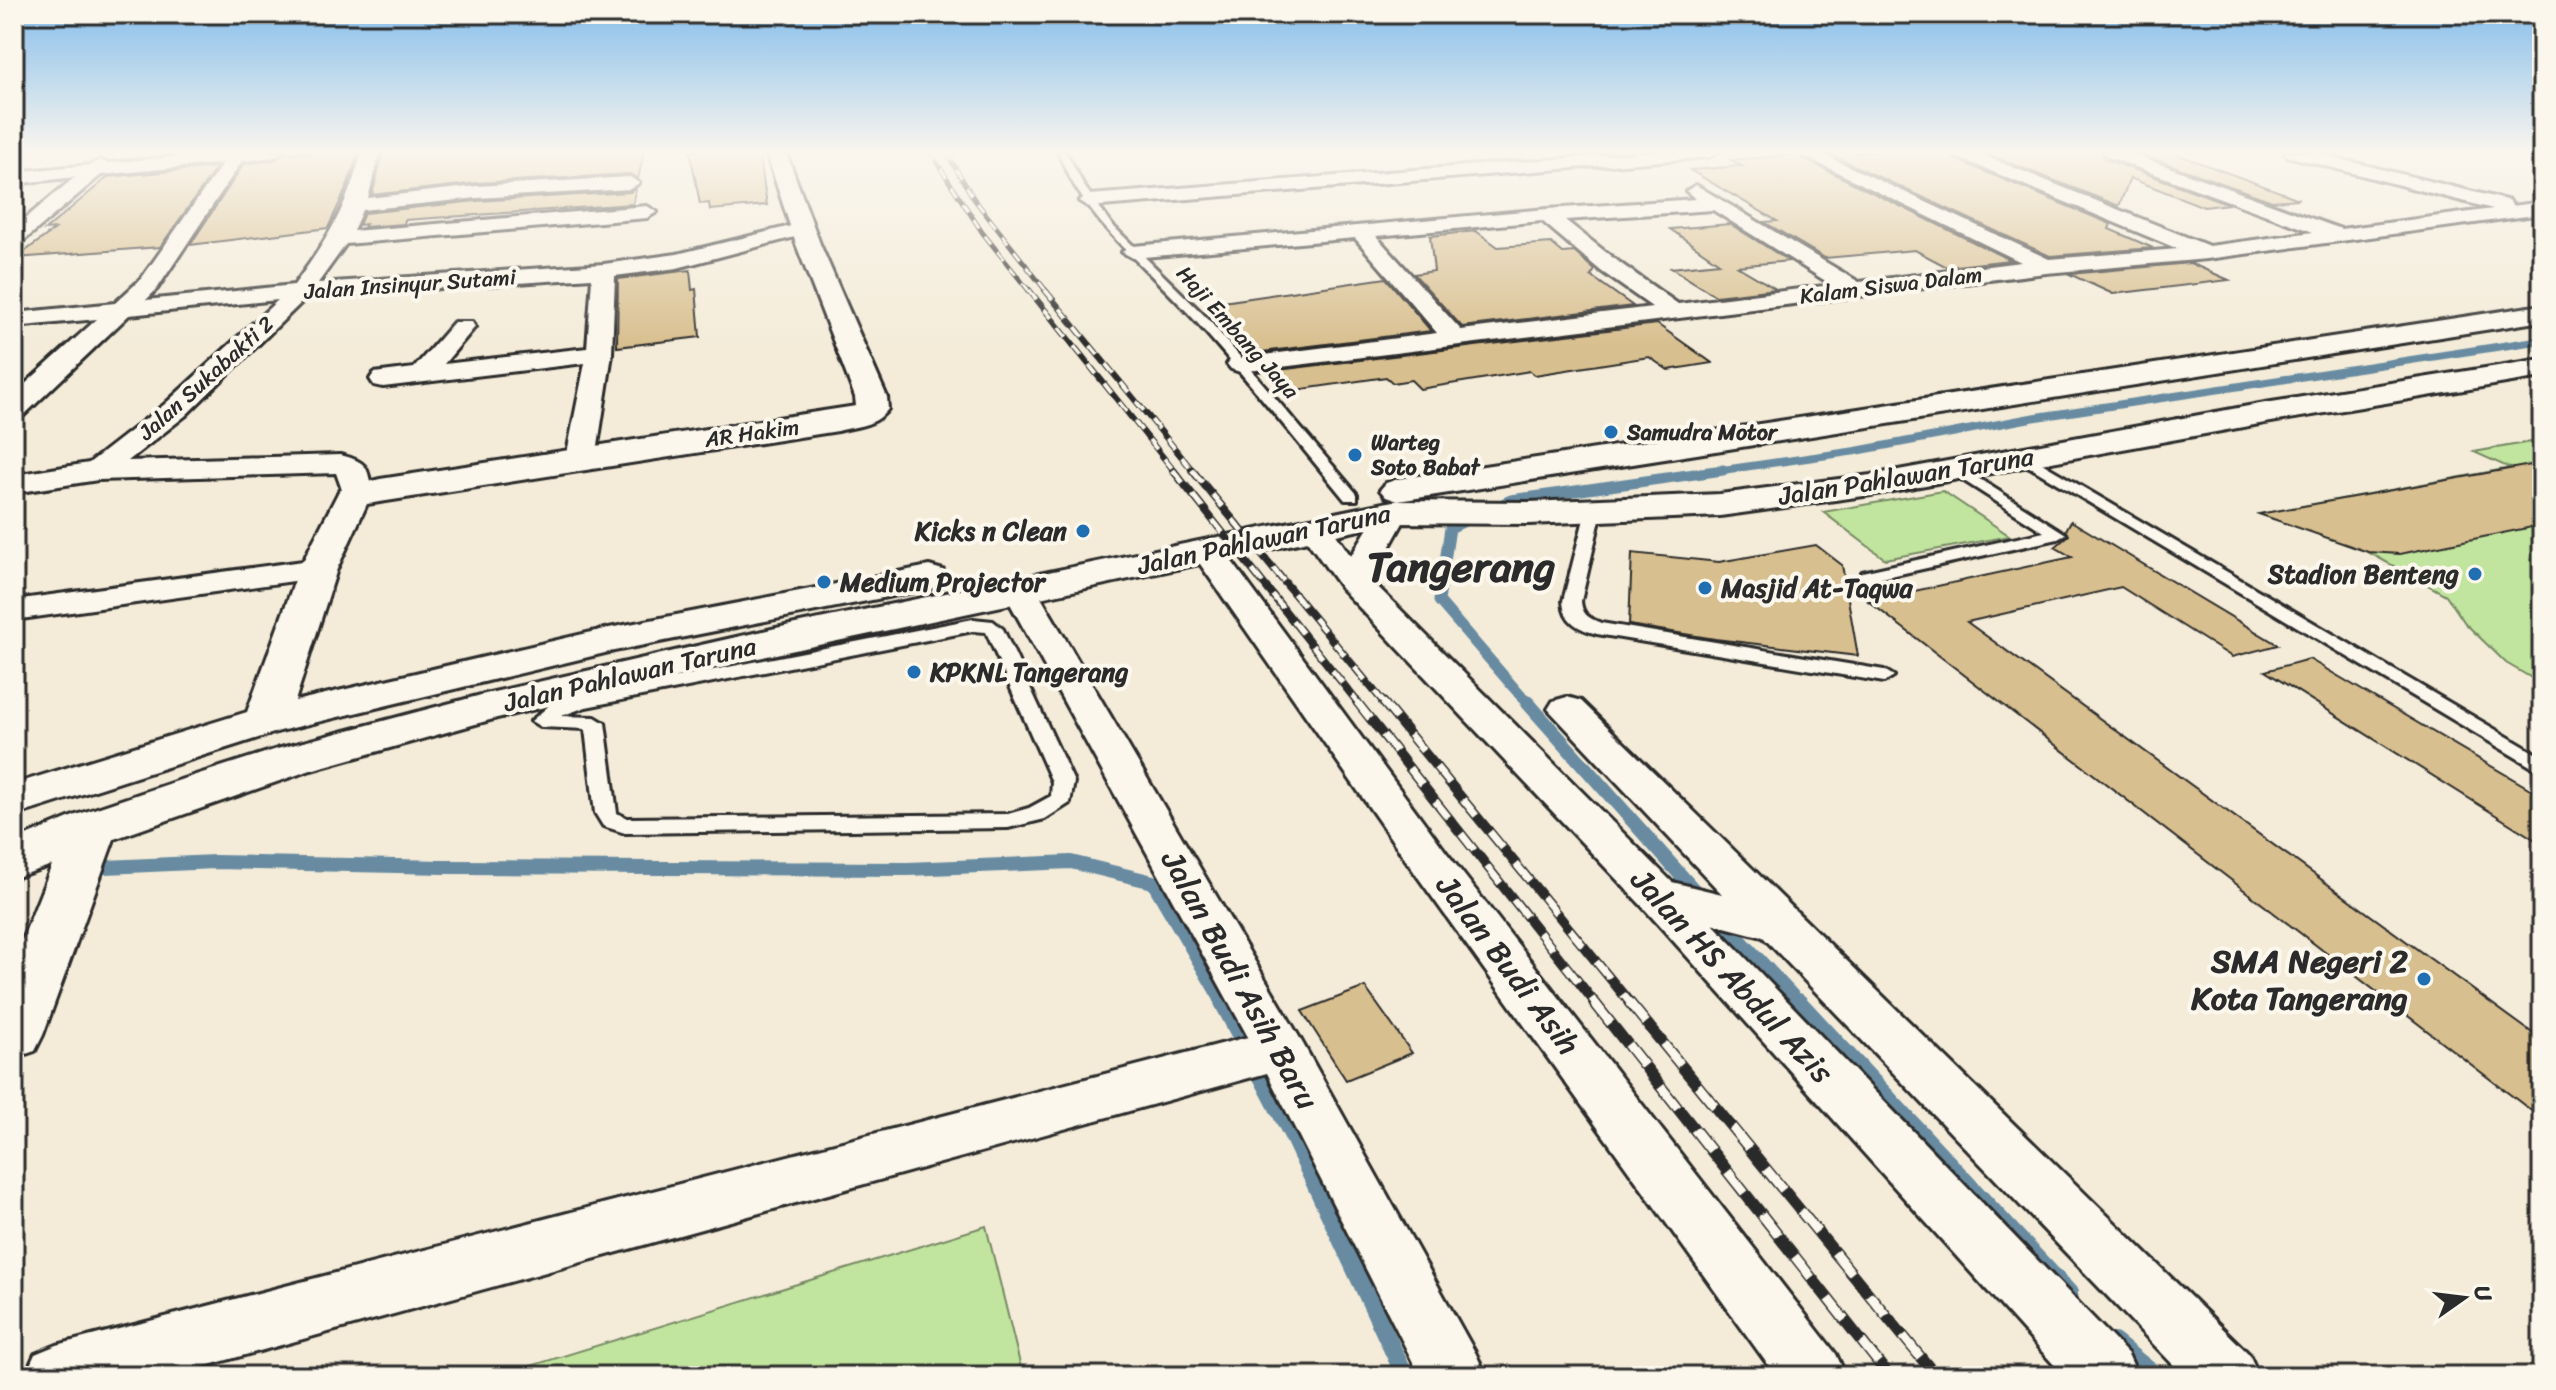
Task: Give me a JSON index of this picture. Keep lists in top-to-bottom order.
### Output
{
  "streets": {
    "main road": ["AR Hakim", "Jalan Pahlawan Taruna"],
    "street": [
      "Jalan Insinyur Sutami",
      "Kalam Siswa Dalam",
      "Jalan Sukabakti 2",
      "Jalan Budi Asih",
      "Jalan HS Abdul Azis",
      "Jalan Budi Asih Baru"
    ],
    "lane": ["Haji Embang Jaya"]
  },
  "crossings": [
    ["Jalan Insinyur Sutami", "Jalan Sukabakti 2"],
    ["Jalan Insinyur Sutami", "AR Hakim"],
    ["Kalam Siswa Dalam", "Haji Embang Jaya"],
    ["Haji Embang Jaya", "Jalan Pahlawan Taruna"],
    ["Jalan Pahlawan Taruna", "Jalan Budi Asih"],
    ["Jalan Pahlawan Taruna", "Jalan HS Abdul Azis"],
    ["Jalan Pahlawan Taruna", "Jalan Budi Asih Baru"]
  ],
  "districts": ["Tangerang"],
  "places": [
    "Samudra Motor",
    "Warteg Soto Babat",
    "Kicks n Clean",
    "Stadion Benteng",
    "Medium Projector",
    "Masjid At-Taqwa",
    "KPKNL Tangerang",
    "SMA Negeri 2 Kota Tangerang"
  ],
  "north": "right"
}
